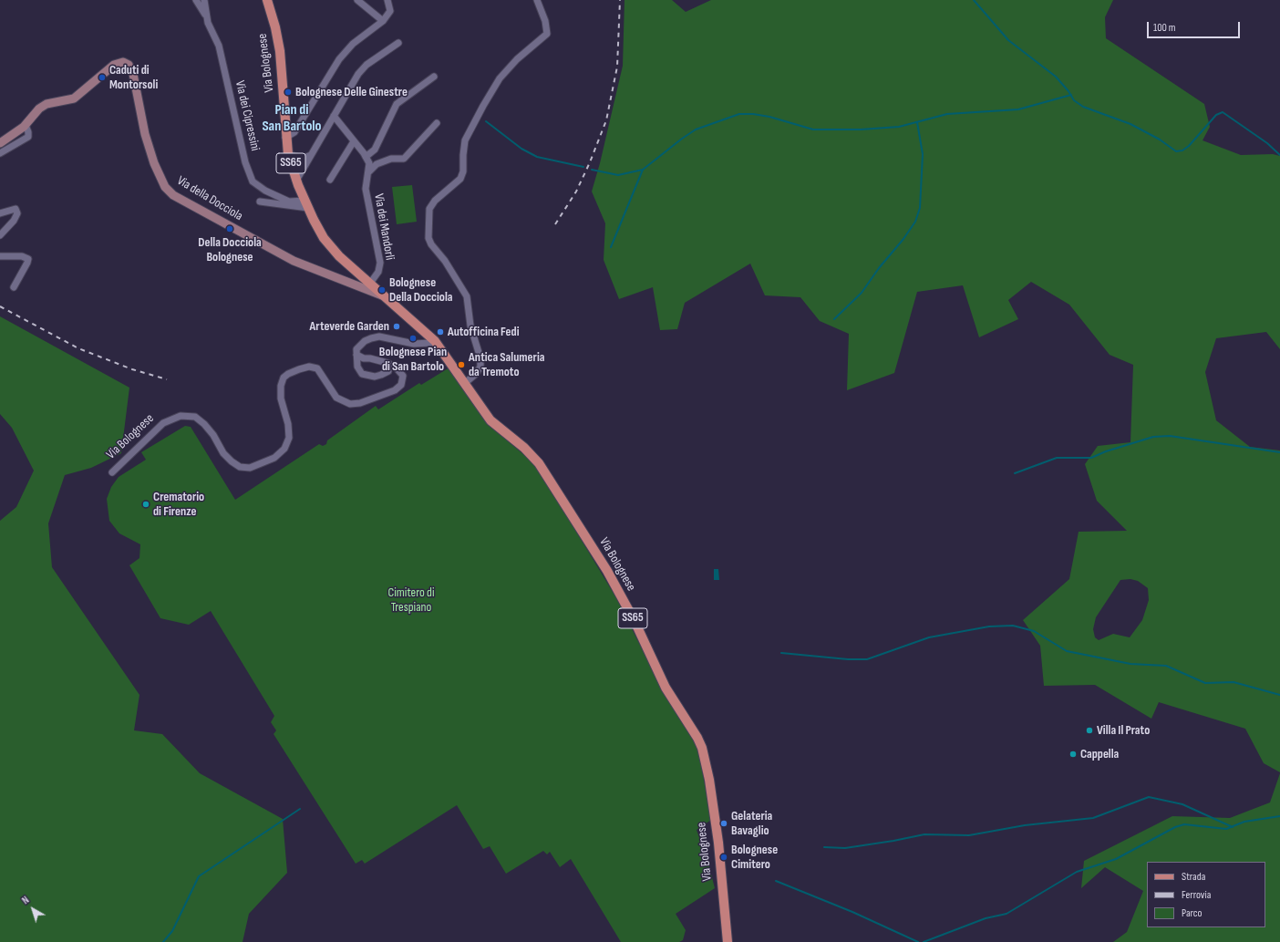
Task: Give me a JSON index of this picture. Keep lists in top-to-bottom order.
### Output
{
  "streets": {
    "main road": ["Via Bolognese", "SS65"],
    "street": ["Via dei Cipressini", "Via della Docciola", "Via dei Mandorli"]
  },
  "crossings": [
    ["Via Bolognese", "Via dei Cipressini"],
    ["Via Bolognese", "Via della Docciola"],
    ["Via Bolognese", "Via dei Mandorli"]
  ],
  "districts": ["Pian di San Bartolo"],
  "parks": ["Cimitero di Trespiano"],
  "places": [
    "Caduti di Montorsoli",
    "Bolognese Delle Ginestre",
    "Della Docciola Bolognese",
    "Bolognese Della Docciola",
    "Arteverde Garden",
    "Autofficina Fedi",
    "Bolognese Pian di San Bartolo",
    "Antica Salumeria da Tremoto",
    "Crematorio di Firenze",
    "Villa Il Prato",
    "Cappella",
    "Gelateria Bavaglio",
    "Bolognese Cimitero"
  ],
  "legend": ["Strada", "Ferrovia", "Parco"],
  "scale_bar": "100 m",
  "north": "top left"
}
